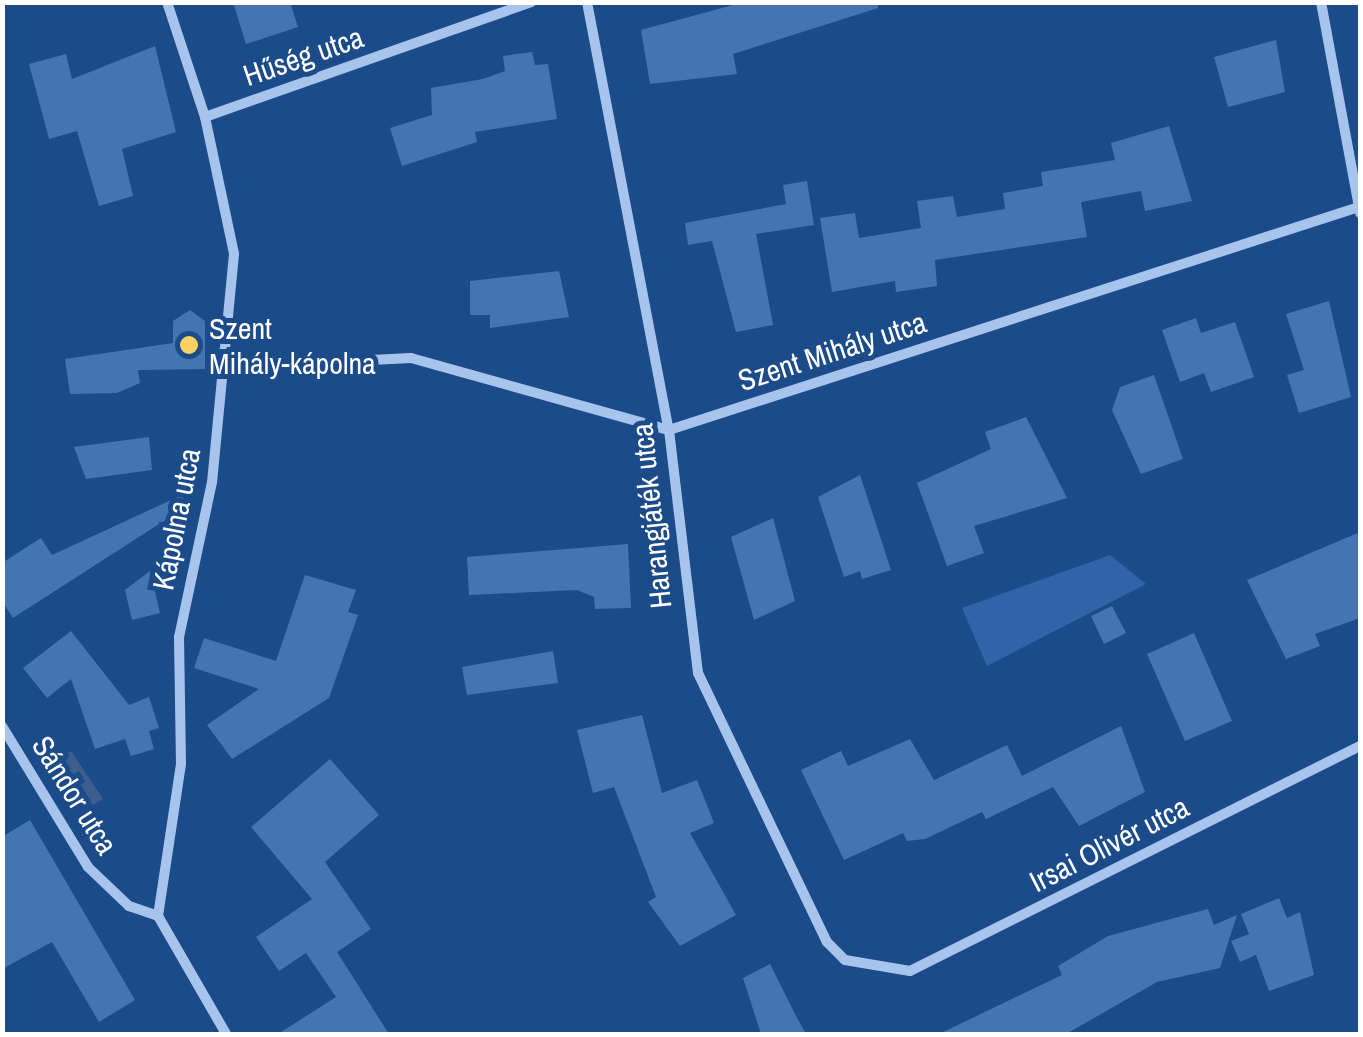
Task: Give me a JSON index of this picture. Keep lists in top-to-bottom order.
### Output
{
  "streets": {
    "street": [
      "Hűség utca",
      "Szent Mihály utca",
      "Harangjáték utca",
      "Kápolna utca",
      "Sándor utca",
      "Irsai Olivér utca"
    ]
  },
  "crossings": [
    ["Hűség utca", "Kápolna utca"],
    ["Szent Mihály utca", "Harangjáték utca"],
    ["Harangjáték utca", "Irsai Olivér utca"],
    ["Kápolna utca", "Sándor utca"]
  ],
  "places": ["Szent Mihály-kápolna"]
}
